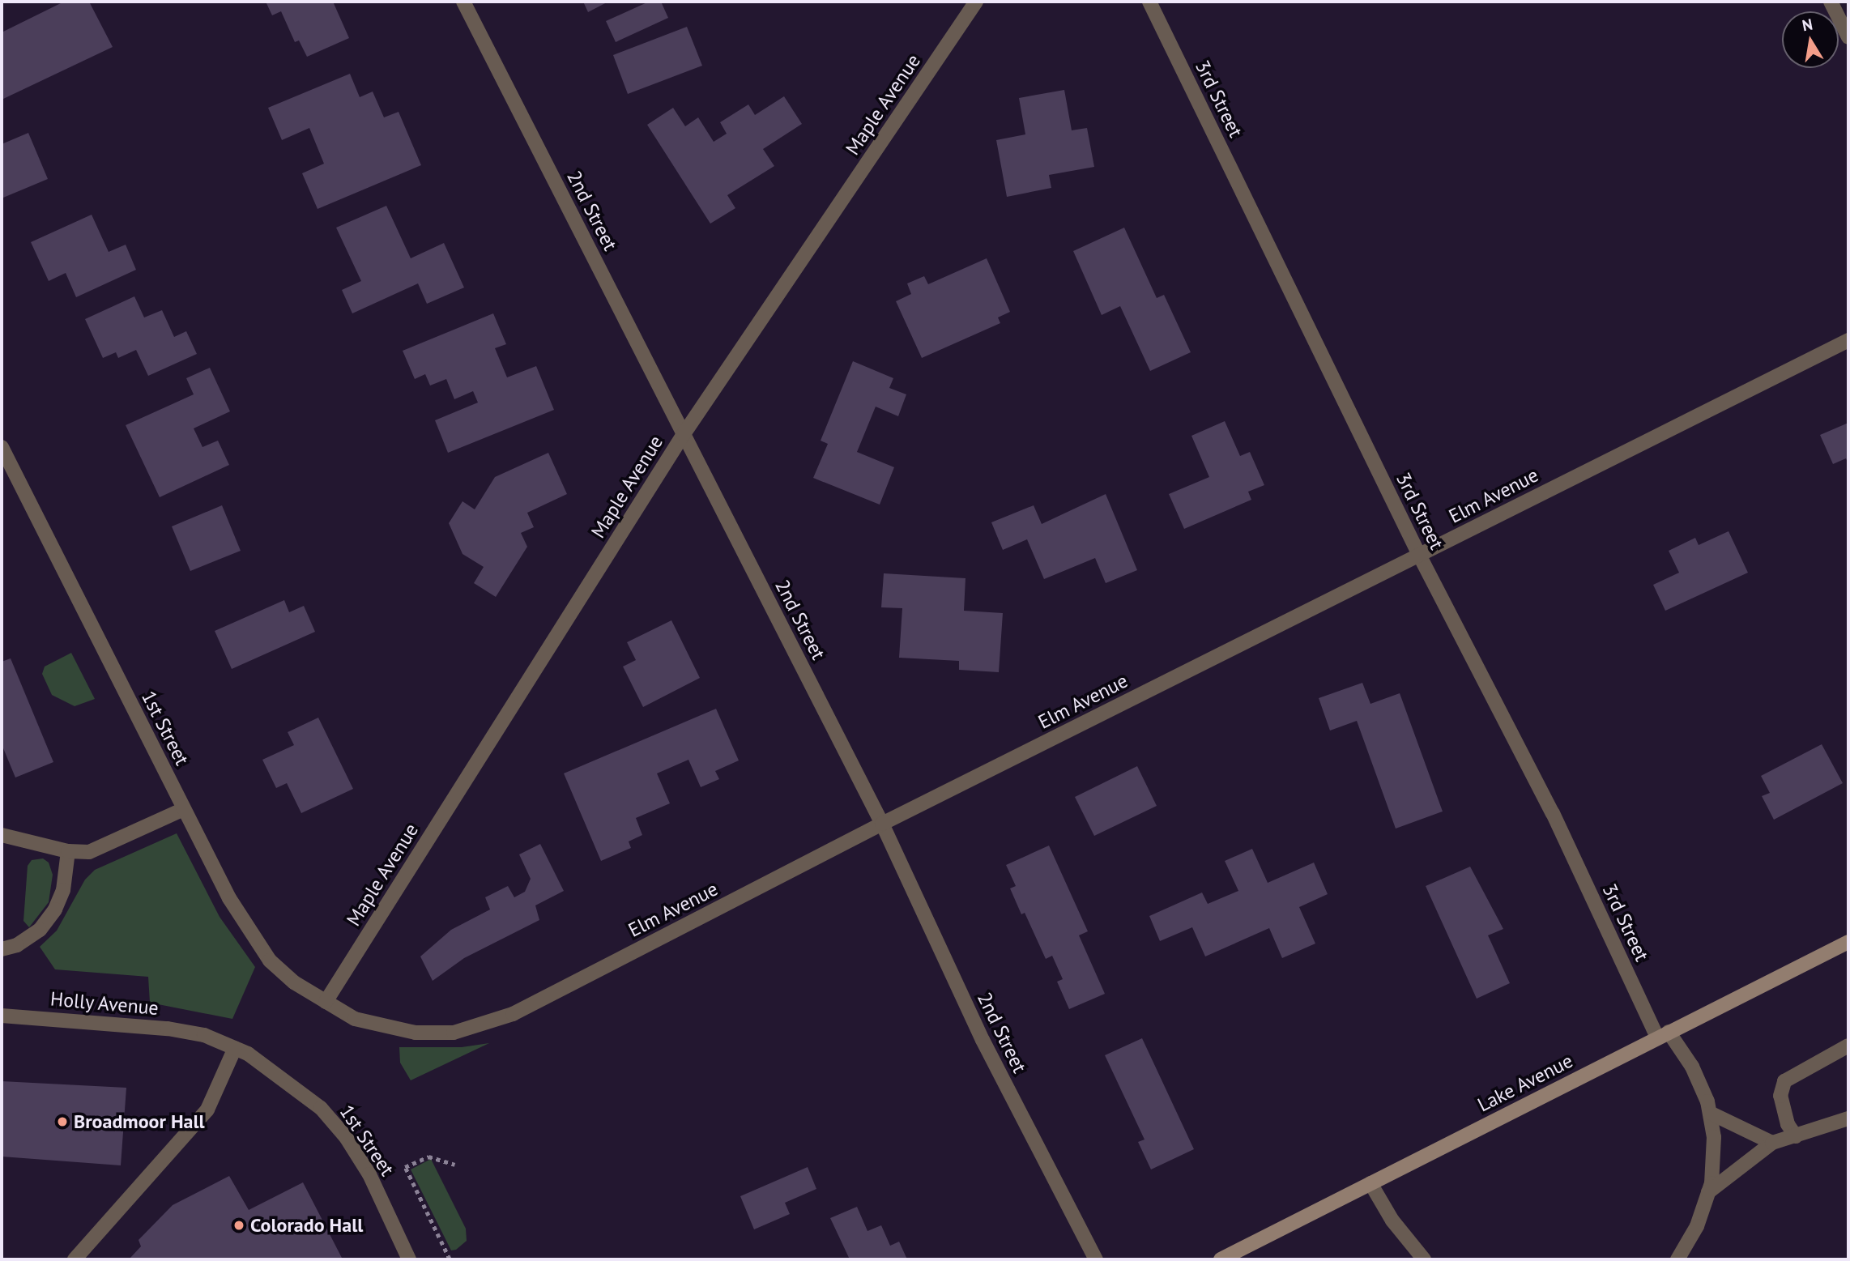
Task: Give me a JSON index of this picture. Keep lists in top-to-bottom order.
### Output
{
  "streets": {
    "main road": ["Lake Avenue"],
    "street": [
      "3rd Street",
      "Maple Avenue",
      "2nd Street",
      "Elm Avenue",
      "1st Street",
      "Holly Avenue"
    ]
  },
  "crossings": [
    ["3rd Street", "Elm Avenue"],
    ["3rd Street", "Lake Avenue"],
    ["Maple Avenue", "2nd Street"],
    ["Maple Avenue", "Elm Avenue"],
    ["Maple Avenue", "1st Street"],
    ["2nd Street", "Elm Avenue"],
    ["Elm Avenue", "1st Street"],
    ["1st Street", "Holly Avenue"]
  ],
  "places": ["Broadmoor Hall", "Colorado Hall"],
  "north": "top"
}
